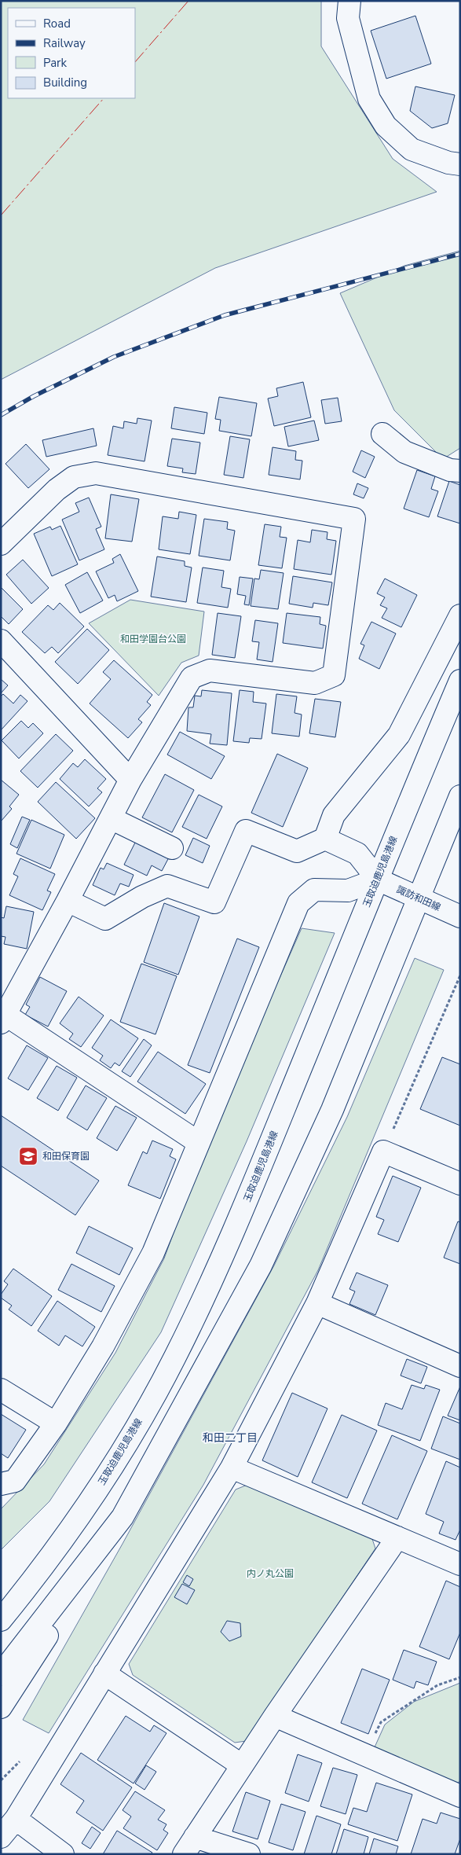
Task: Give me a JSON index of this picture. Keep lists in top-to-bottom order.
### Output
{
  "streets": {
    "street": ["玉取迫鹿児島港線", "諏訪和田線"]
  },
  "crossings": [
    ["玉取迫鹿児島港線", "諏訪和田線"]
  ],
  "districts": ["和田二丁目"],
  "parks": ["和田学園台公園", "内ノ丸公園"],
  "places": {
    "school or university": ["和田保育園"]
  },
  "legend": [
    "Road",
    "Railway",
    "Park",
    "Building"
  ]
}
